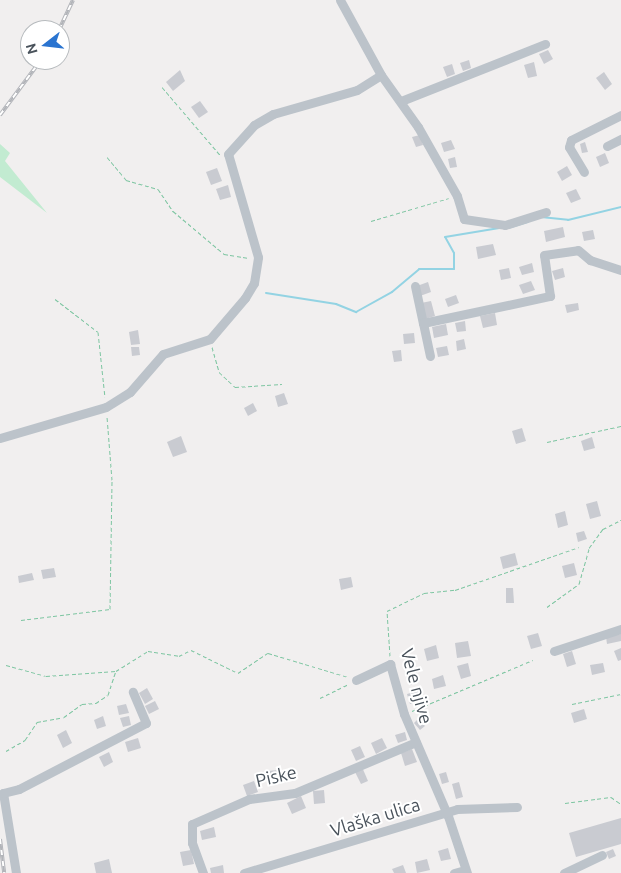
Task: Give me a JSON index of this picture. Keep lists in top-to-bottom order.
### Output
{
  "streets": {
    "street": ["Vele njive", "Piske", "Vlaška ulica"]
  },
  "crossings": [
    ["Vele njive", "Piske"],
    ["Vele njive", "Vlaška ulica"]
  ],
  "north": "left"
}
